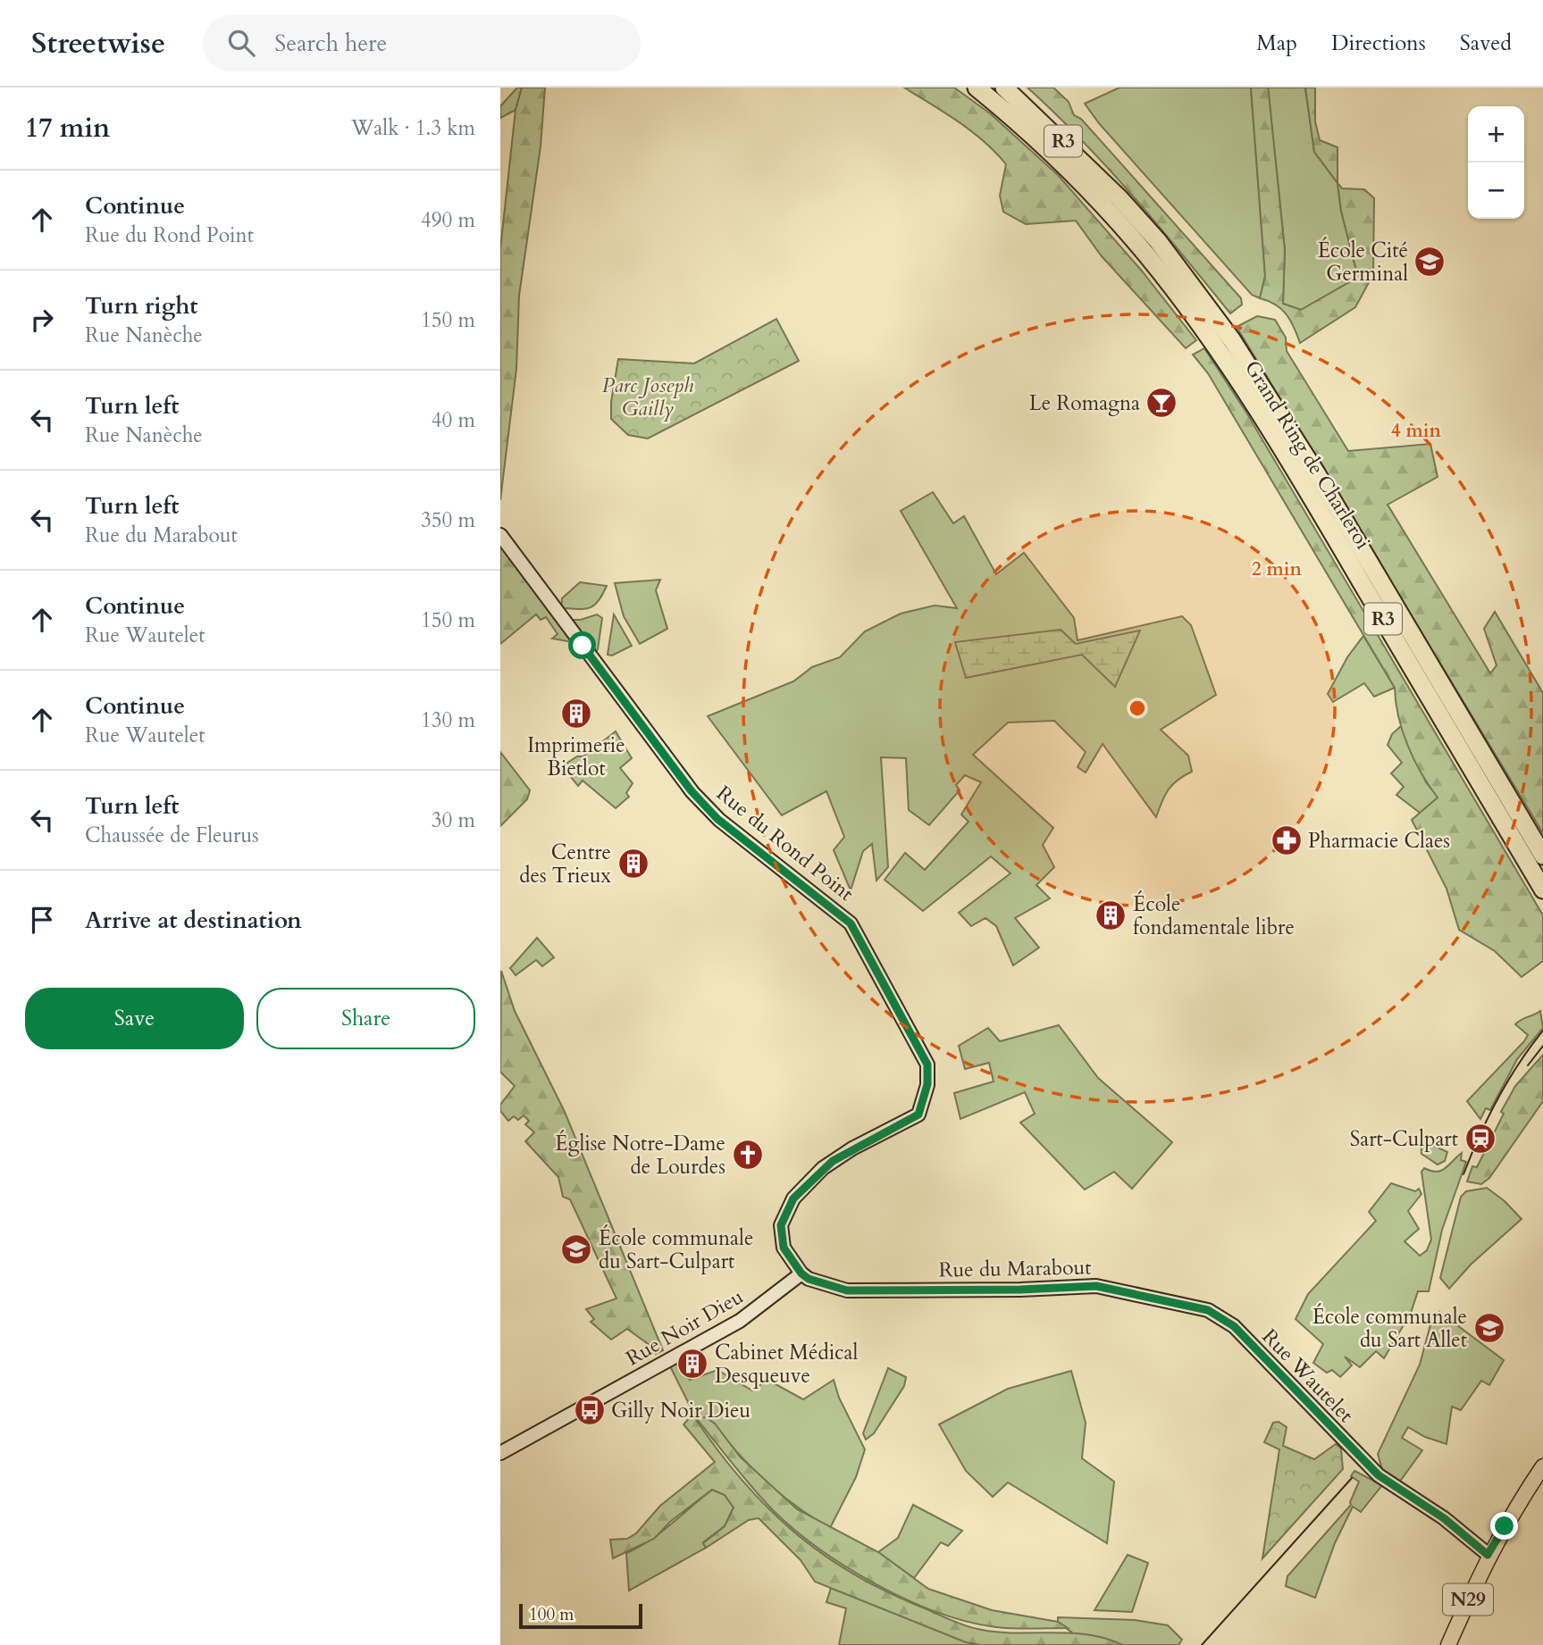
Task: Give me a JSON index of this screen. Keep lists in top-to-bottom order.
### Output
{
  "streets": {
    "highway": ["R3", "Grand Ring de Charleroi"],
    "main road": ["N29"],
    "street": [
      "Rue du Rond Point",
      "Rue du Marabout",
      "Rue Noir Dieu",
      "Rue Wautelet"
    ]
  },
  "crossings": [
    ["Rue du Rond Point", "Rue du Marabout"],
    ["Rue du Rond Point", "Rue Noir Dieu"],
    ["Rue du Marabout", "Rue Noir Dieu"],
    ["Rue du Marabout", "Rue Wautelet"],
    ["Rue Wautelet", "N29"]
  ],
  "parks": ["Parc Joseph Gailly"],
  "places": {
    "school or university": ["École Cité Germinal", "École communale du Sart-Culpart", "École communale du Sart Allet"],
    "bar": ["Le Romagna"],
    "building": [
      "Imprimerie Bietlot",
      "Centre des Trieux",
      "École fondamentale libre",
      "Cabinet Médical Desqueuve"
    ],
    "pharmacy": ["Pharmacie Claes"],
    "station": ["Sart-Culpart"],
    "church": ["Église Notre-Dame de Lourdes"],
    "bus stop": ["Gilly Noir Dieu"]
  },
  "scale_bar": "100 m",
  "page": {
    "header": "Streetwise",
    "search": "Search here",
    "nav": ["Map", "Directions", "Saved"],
    "heading": ["17 min", "Walk · 1.3 km"],
    "map_buttons": ["+", "−"],
    "list": [
      ["Continue", "Rue du Rond Point", "490 m"],
      ["Turn right", "Rue Nanèche", "150 m"],
      ["Turn left", "Rue Nanèche", "40 m"],
      ["Turn left", "Rue du Marabout", "350 m"],
      ["Continue", "Rue Wautelet", "150 m"],
      ["Continue", "Rue Wautelet", "130 m"],
      ["Turn left", "Chaussée de Fleurus", "30 m"],
      "Arrive at destination"
    ],
    "buttons": ["Save", "Share"],
    "scale": "100 m"
  },
  "rings": ["4 min", "2 min"]
}
